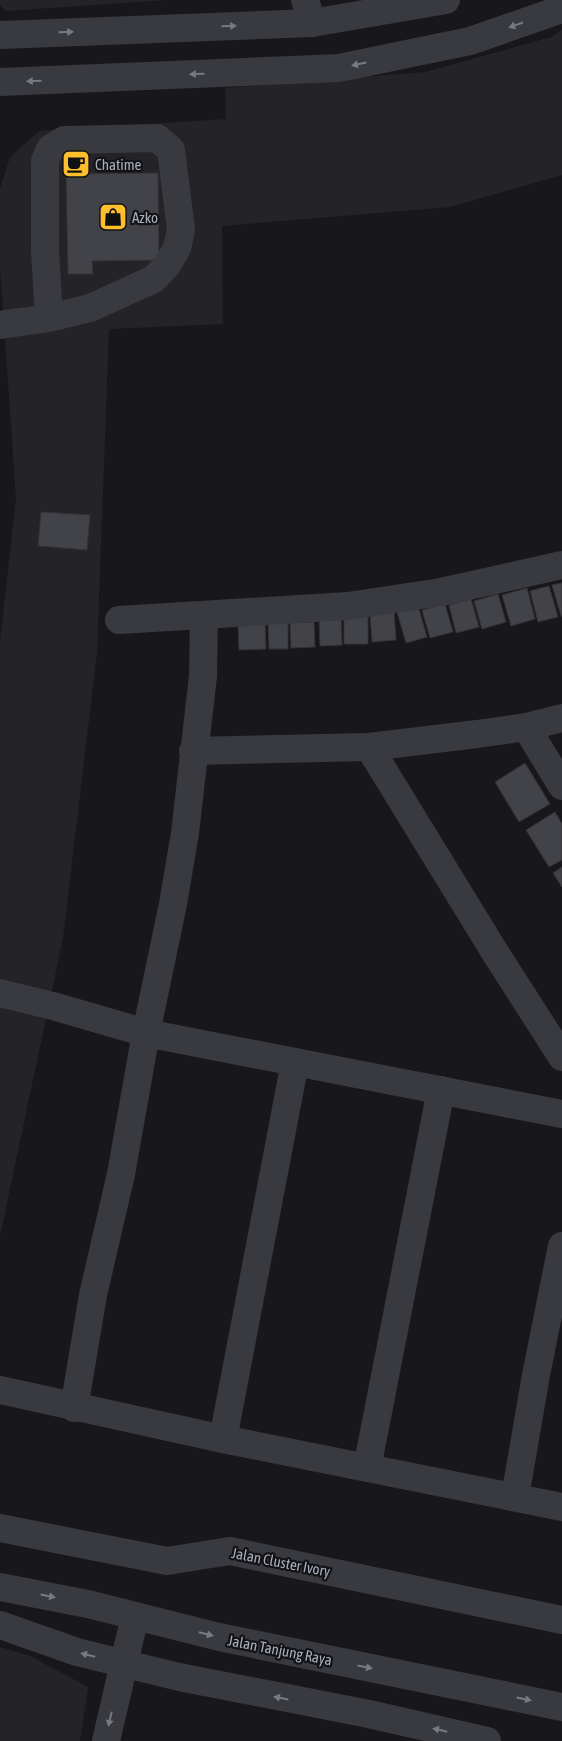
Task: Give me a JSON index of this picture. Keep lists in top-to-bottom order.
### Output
{
  "streets": {
    "street": ["Jalan Cluster Ivory", "Jalan Tanjung Raya"]
  },
  "places": {
    "cafe": ["Chatime"],
    "shop": ["Azko"]
  }
}
